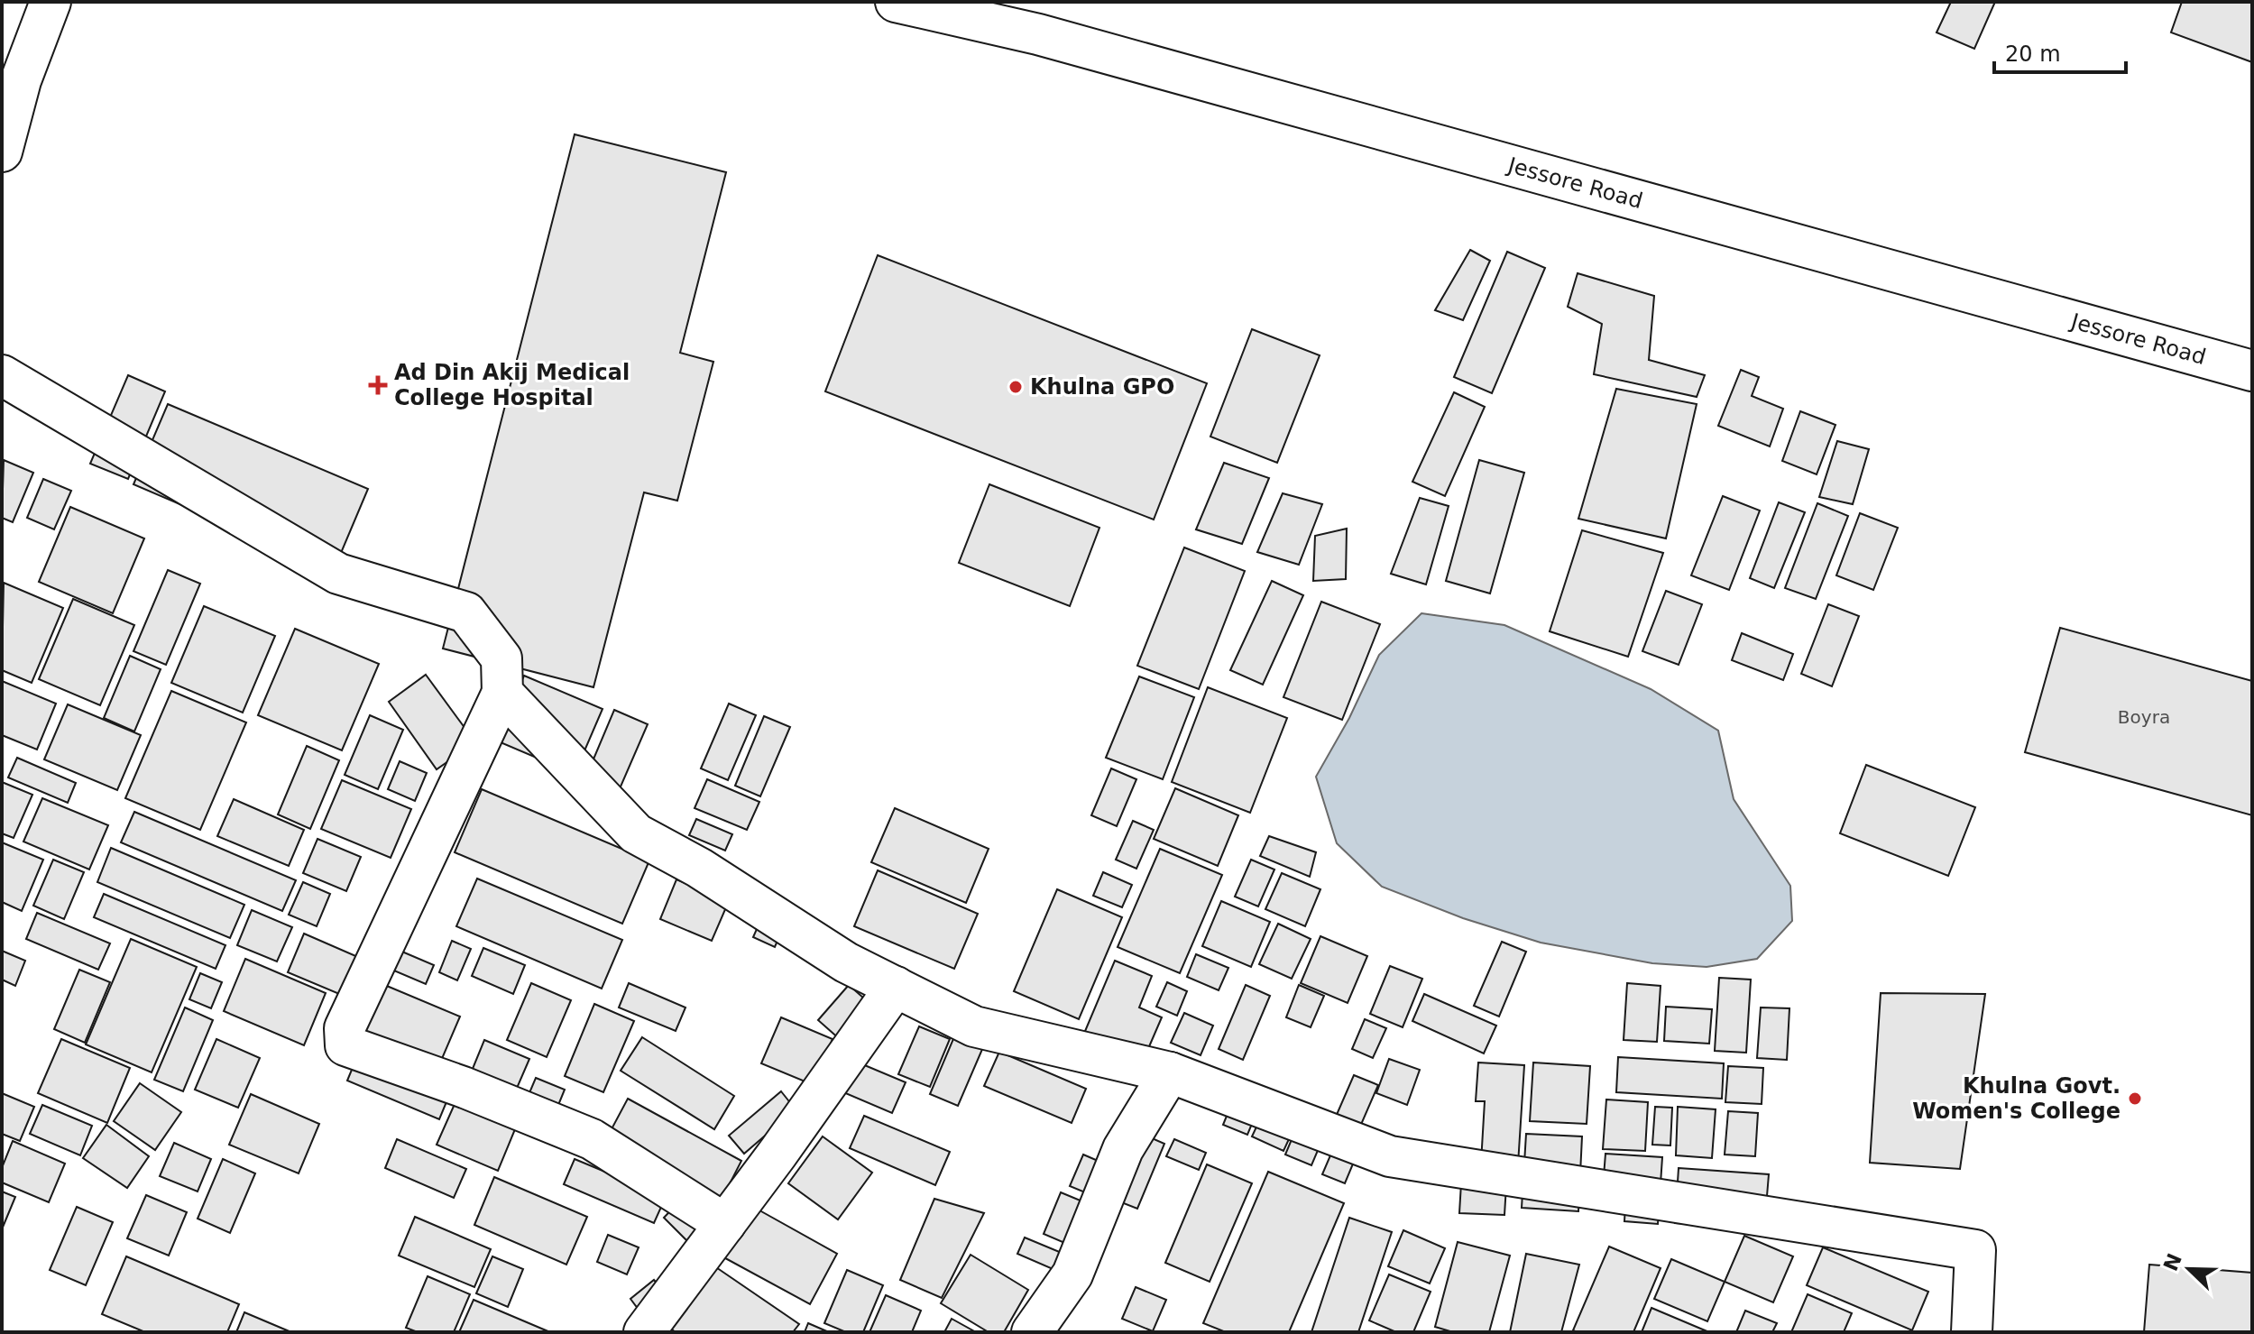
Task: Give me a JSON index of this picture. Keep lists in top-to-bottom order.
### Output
{
  "streets": {
    "main road": ["Jessore Road"]
  },
  "places": {
    "health": ["Ad Din Akij Medical College Hospital"],
    "other": ["Khulna GPO", "Khulna Govt. Women's College"]
  },
  "house_numbers": ["Boyra"],
  "scale_bar": "20 m",
  "north": "top left"
}
